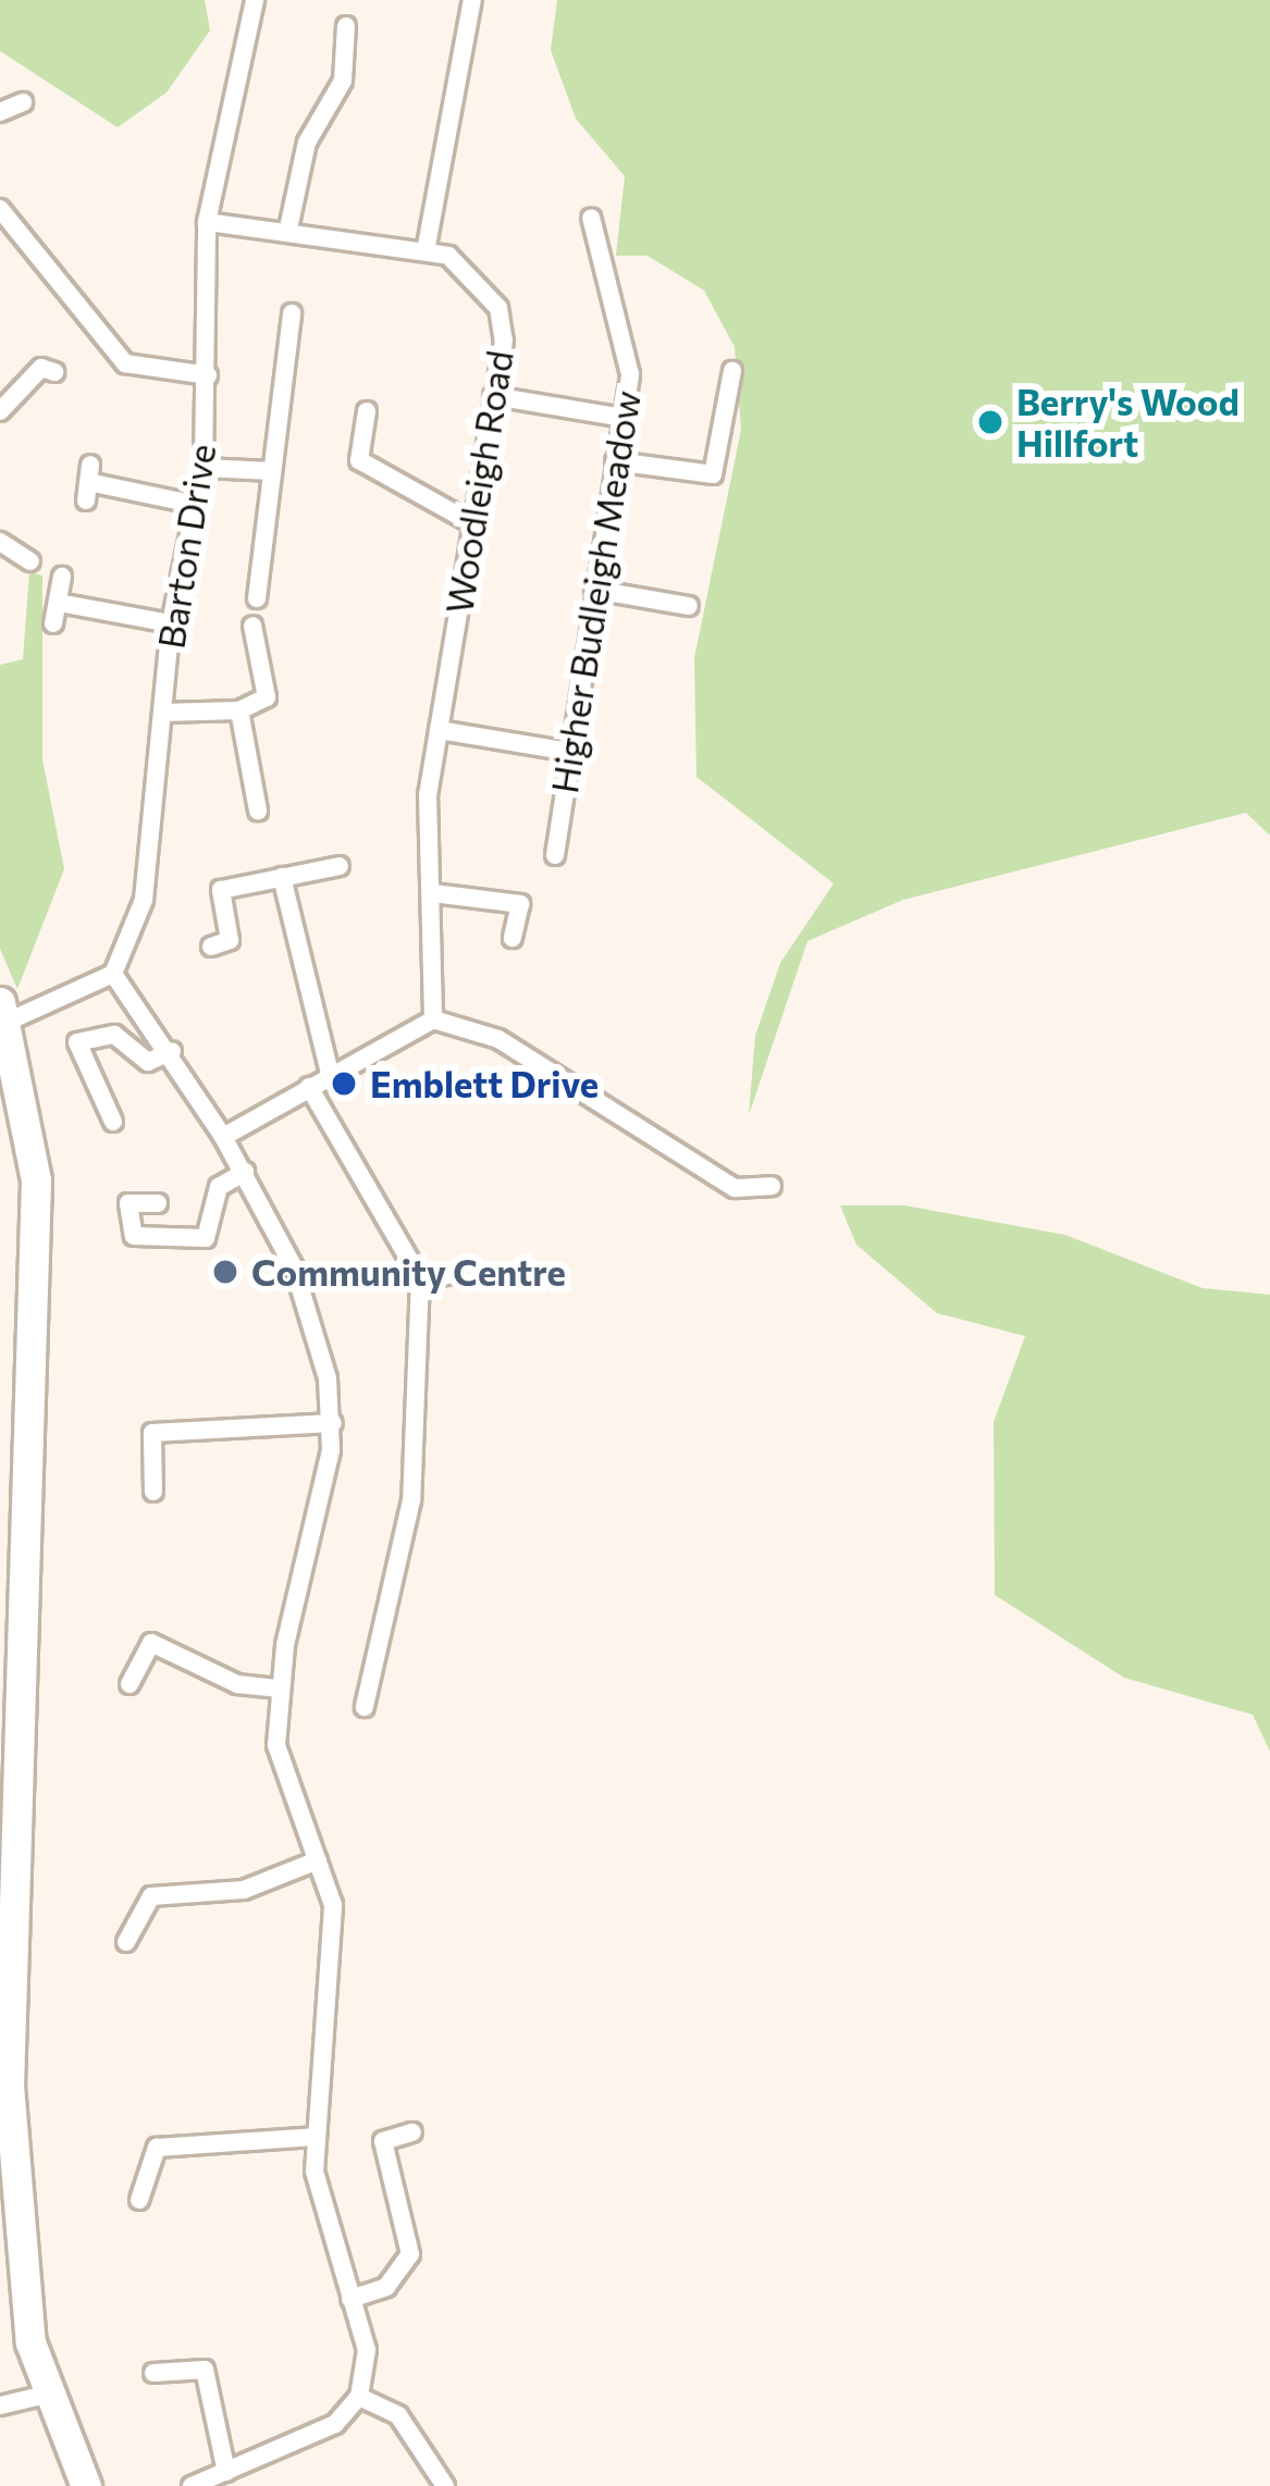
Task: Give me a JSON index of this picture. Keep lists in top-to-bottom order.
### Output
{
  "streets": {
    "street": ["Woodleigh Road", "Barton Drive", "Higher Budleigh Meadow"]
  },
  "crossings": [
    ["Woodleigh Road", "Barton Drive"]
  ],
  "places": ["Berry's Wood Hillfort", "Emblett Drive", "Community Centre"]
}
